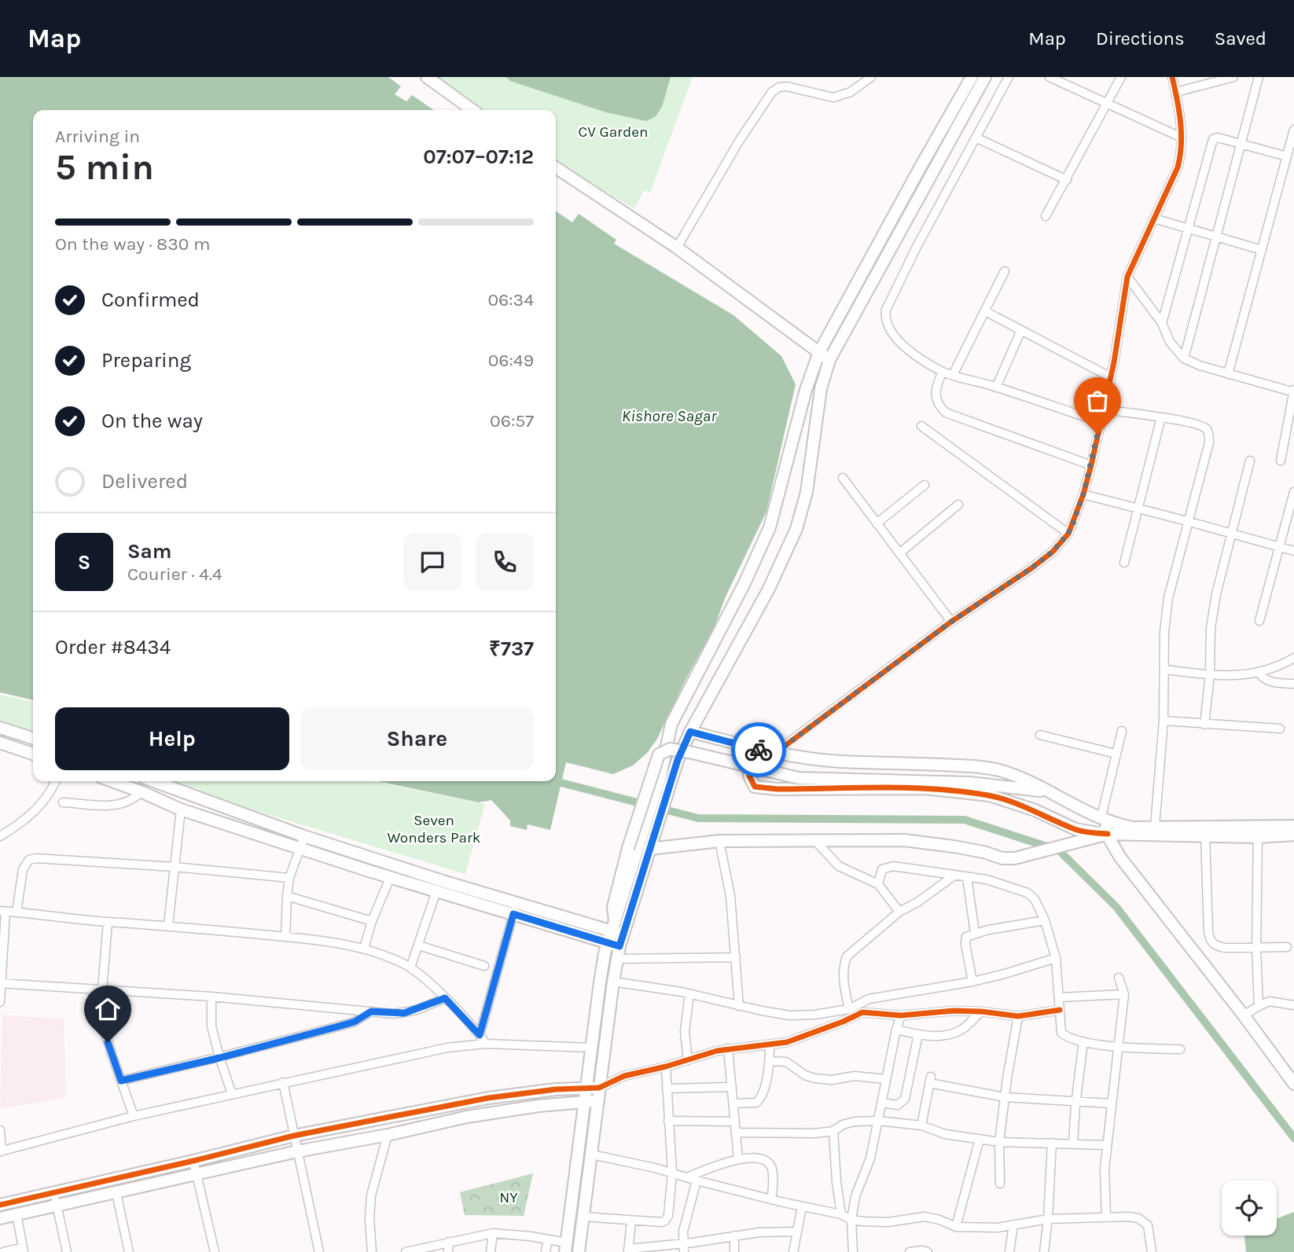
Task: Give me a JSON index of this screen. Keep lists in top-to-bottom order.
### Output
{
  "water": ["Kishore Sagar"],
  "parks": ["CV Garden", "Seven Wonders Park", "NY"],
  "page": {
    "header": "Map",
    "nav": ["Map", "Directions", "Saved"],
    "heading": ["5 min", "Arriving in", "07:07–07:12"],
    "panel": [
      "Sam",
      "Courier · 4.4",
      "Order #8434",
      "₹737"
    ],
    "bar": "On the way · 830 m",
    "list": [
      ["Confirmed", "06:34"],
      ["Preparing", "06:49"],
      ["On the way", "06:57"],
      "Delivered"
    ],
    "round": "S",
    "buttons": ["Help", "Share"]
  }
}
